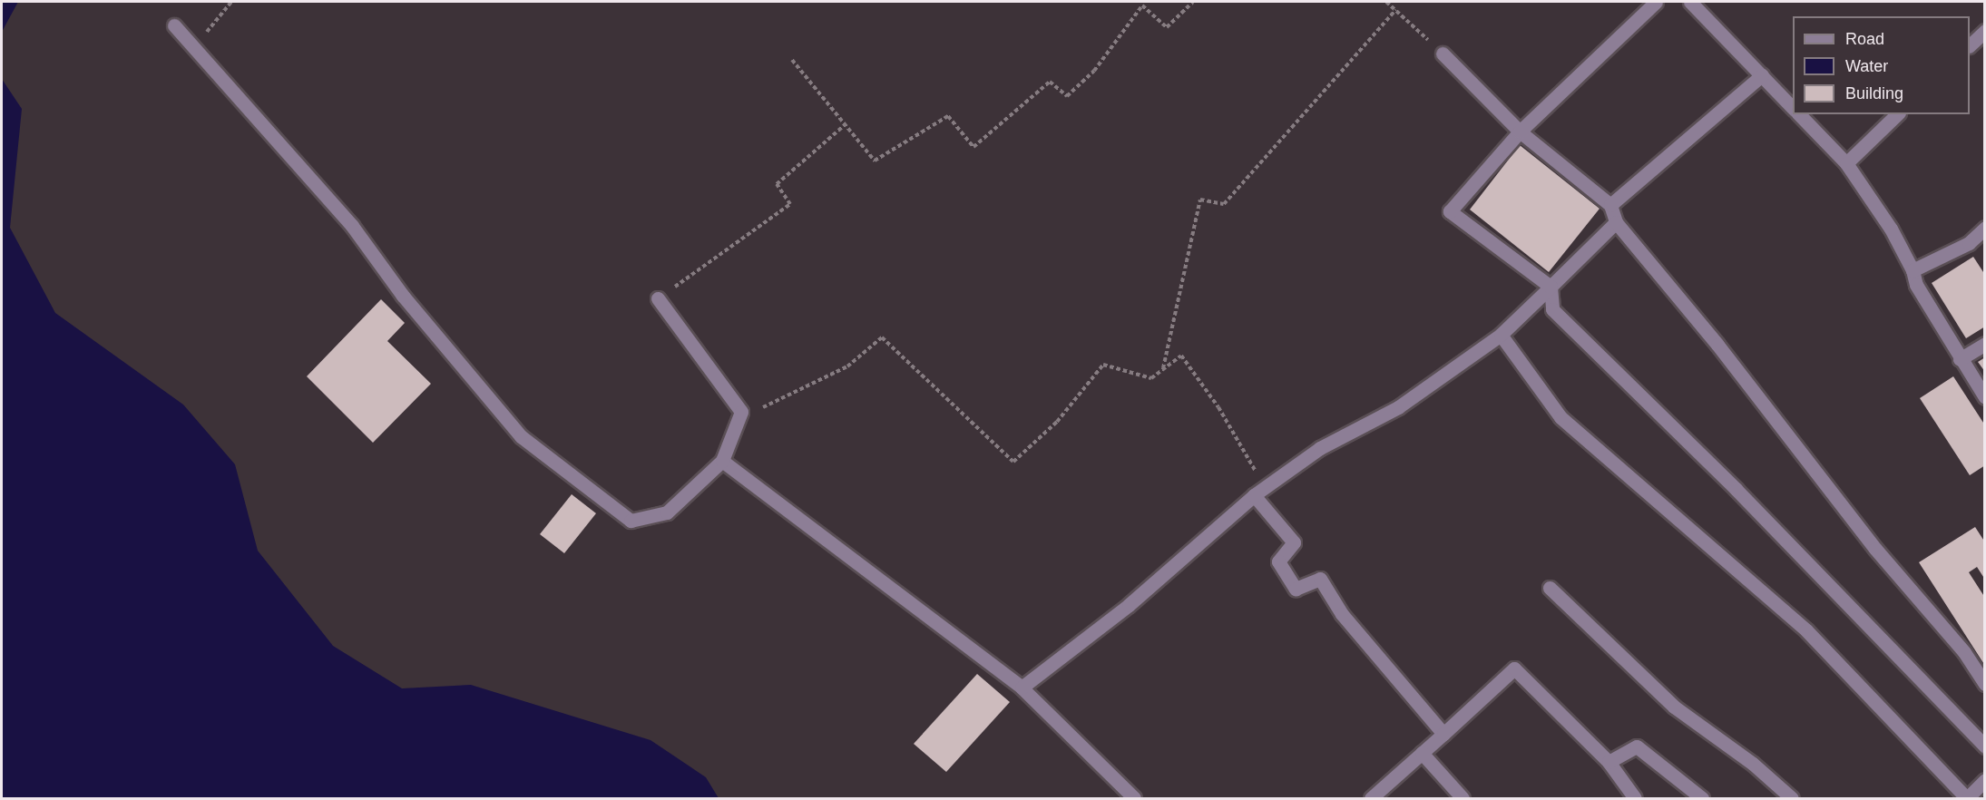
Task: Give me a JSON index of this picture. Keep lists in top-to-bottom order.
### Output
{
  "legend": ["Road", "Water", "Building"]
}
